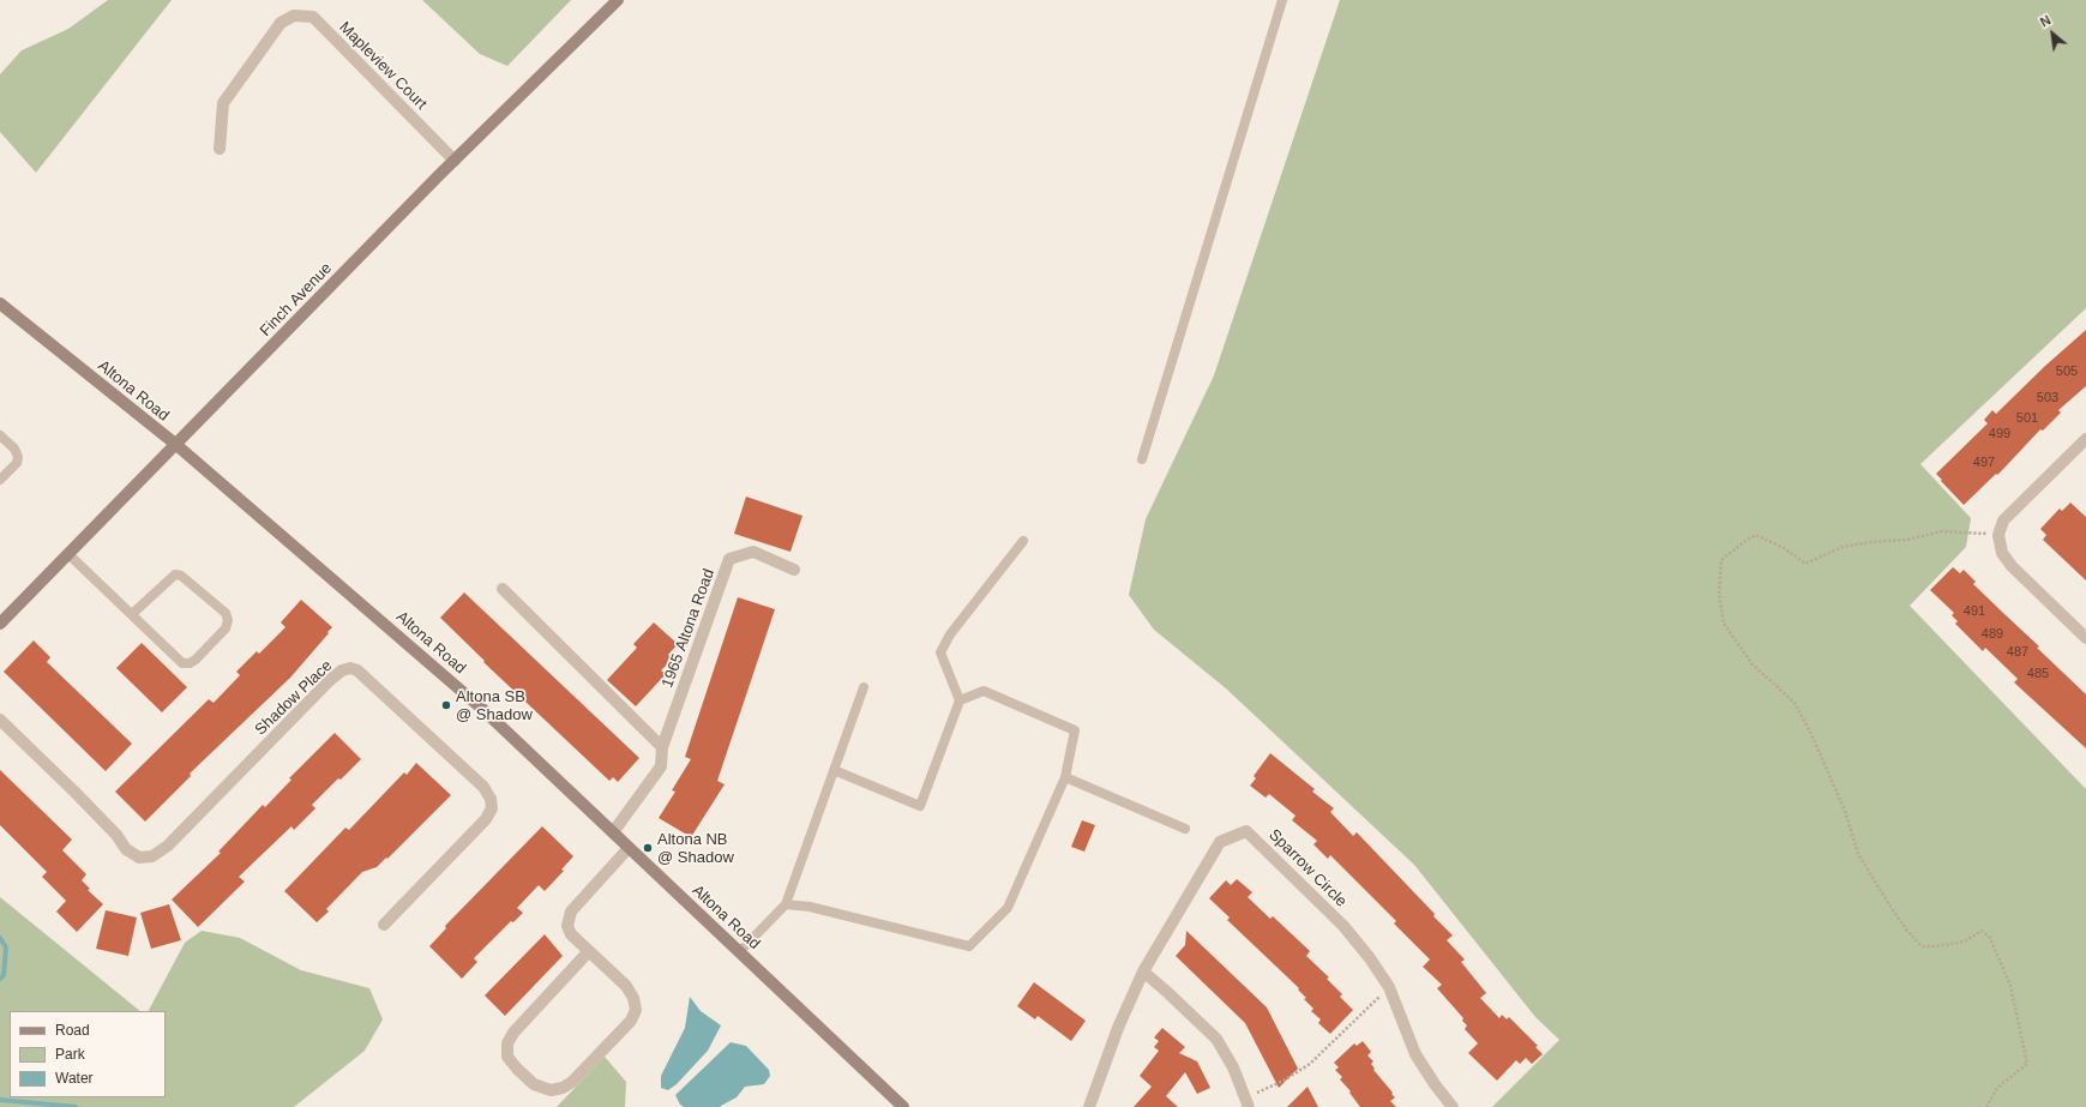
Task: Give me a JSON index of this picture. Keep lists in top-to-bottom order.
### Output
{
  "streets": {
    "main road": ["Finch Avenue", "Altona Road"],
    "street": [
      "Mapleview Court",
      "1965 Altona Road",
      "Shadow Place",
      "Sparrow Circle"
    ]
  },
  "crossings": [
    ["Mapleview Court", "Finch Avenue"],
    ["Finch Avenue", "Altona Road"],
    ["Altona Road", "1965 Altona Road"]
  ],
  "places": ["Altona SB @ Shadow", "Altona NB @ Shadow"],
  "house_numbers": [
    "505",
    "503",
    "501",
    "499",
    "497",
    "491",
    "489",
    "487",
    "485"
  ],
  "legend": ["Road", "Park", "Water"],
  "north": "top left"
}
